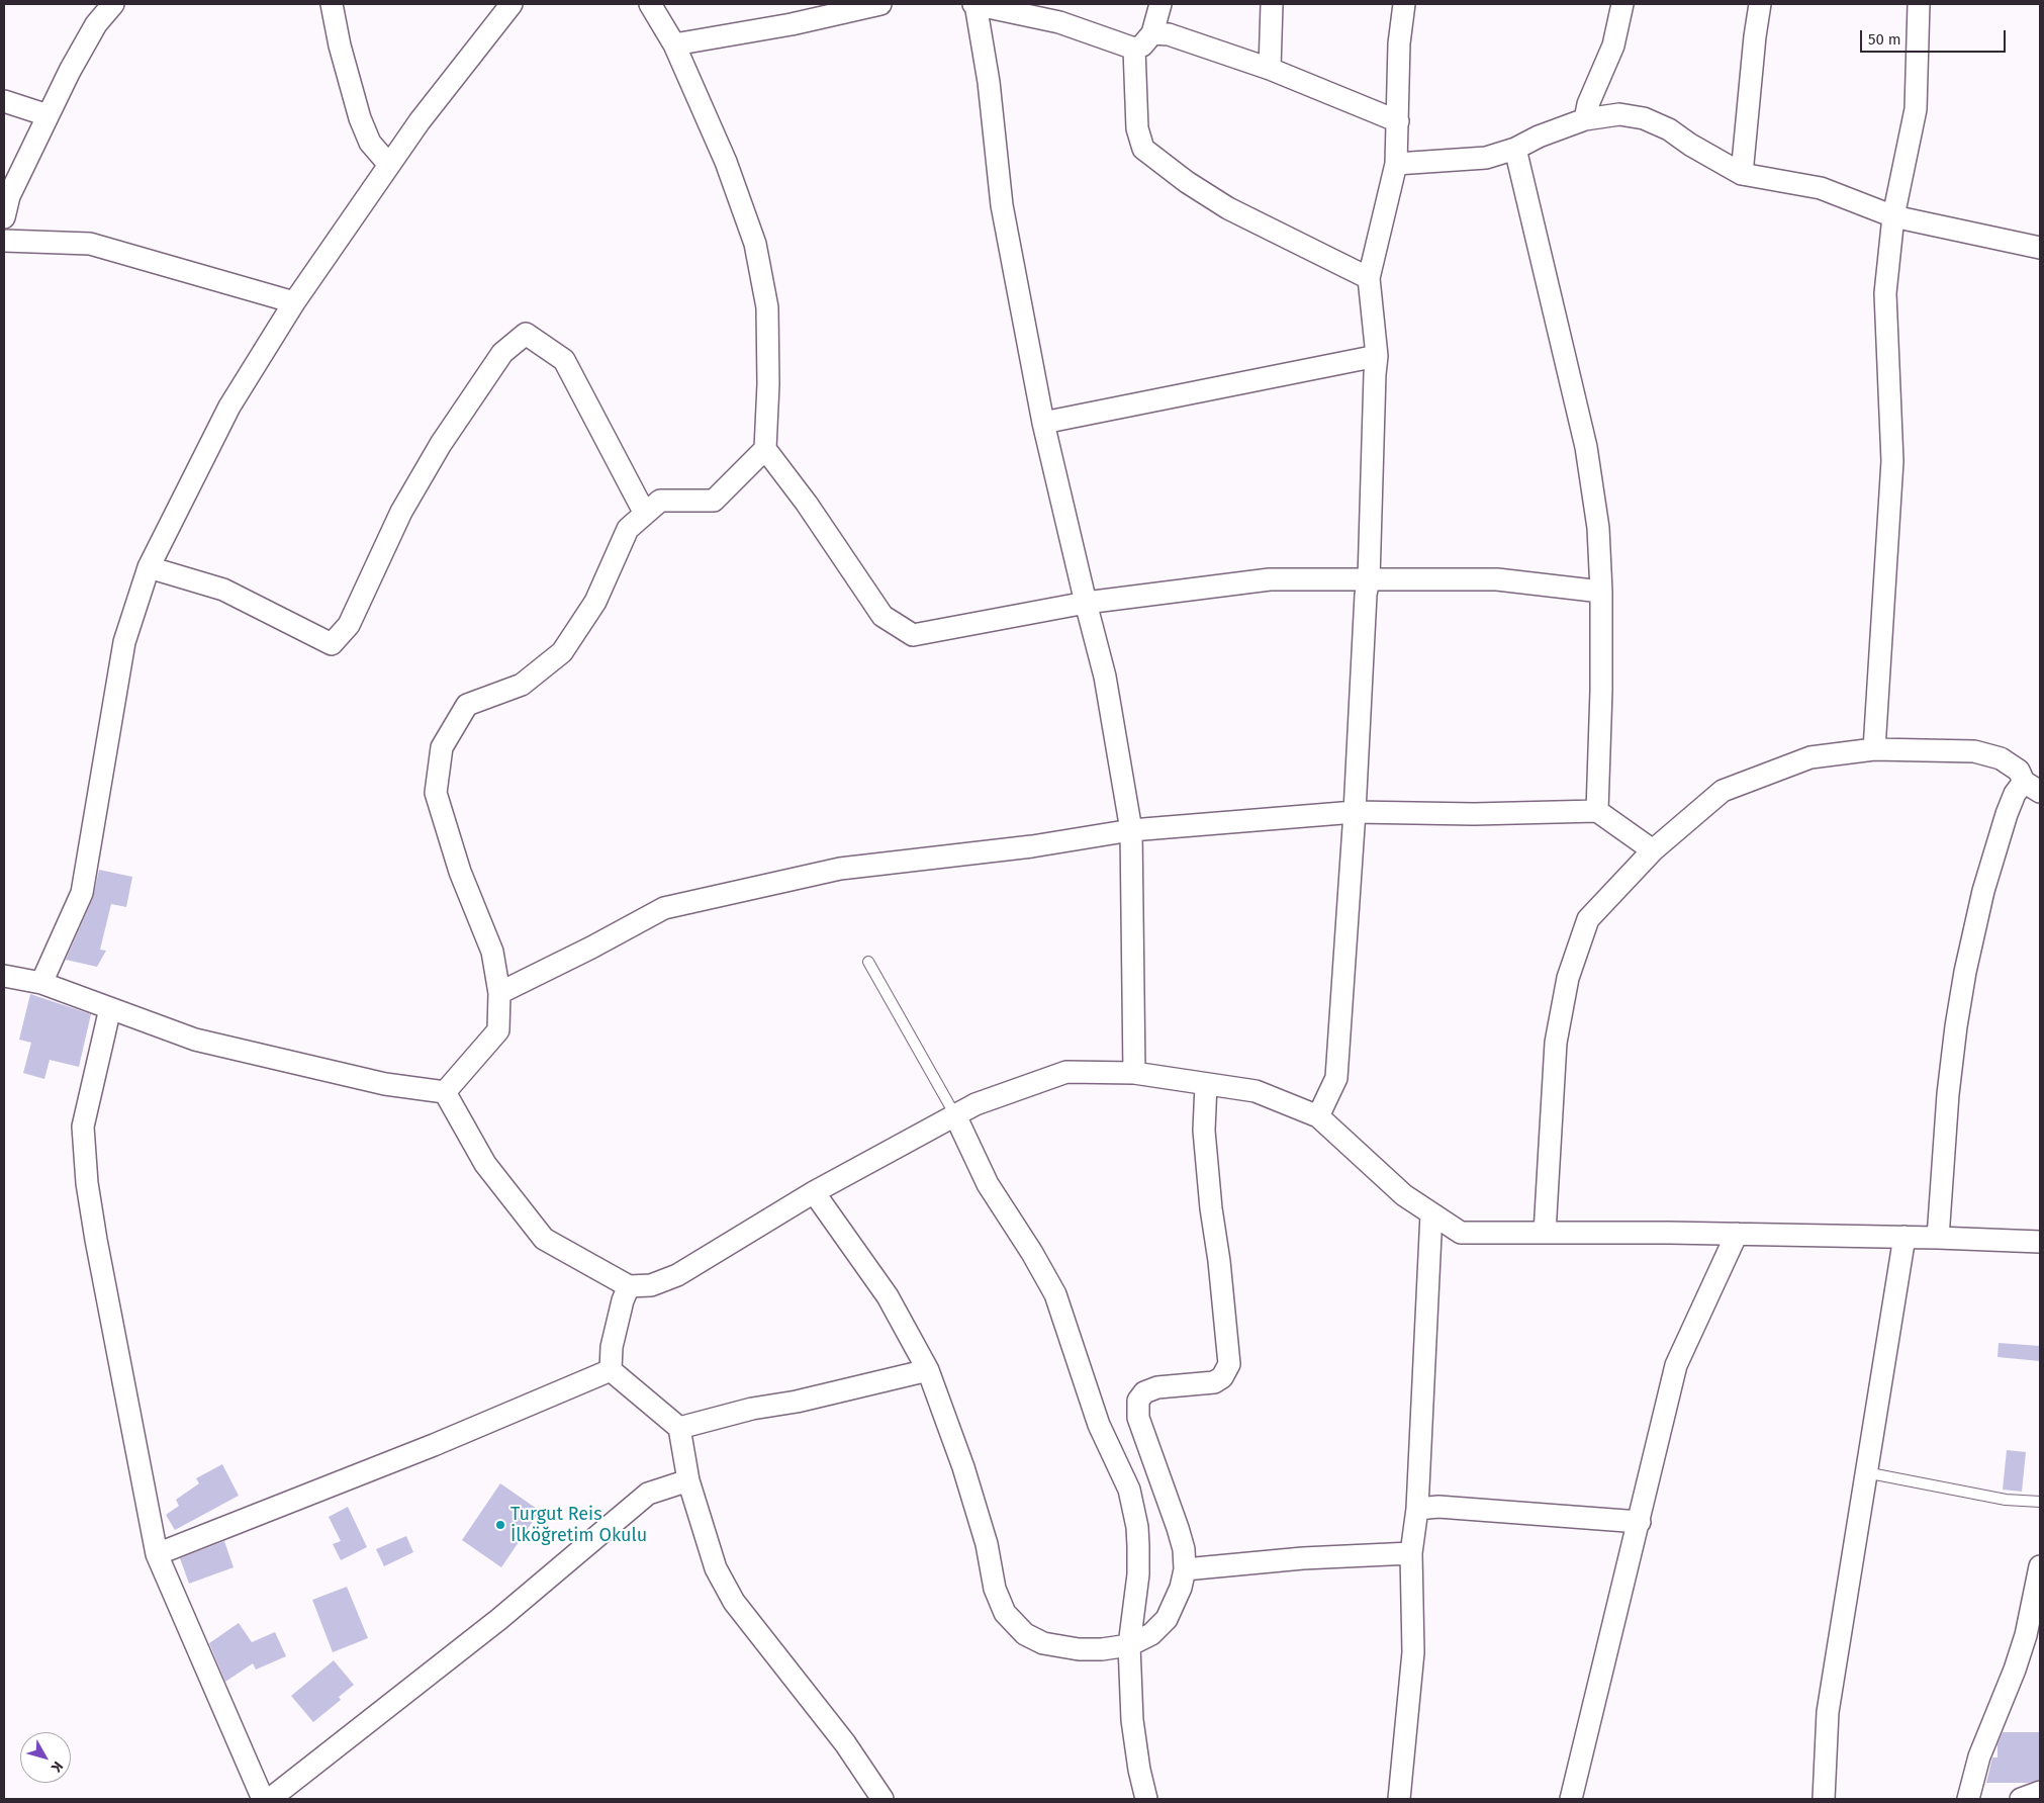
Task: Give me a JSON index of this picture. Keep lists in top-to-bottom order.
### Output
{
  "places": ["Turgut Reis İlköğretim Okulu"],
  "scale_bar": "50 m",
  "north": "bottom right"
}
